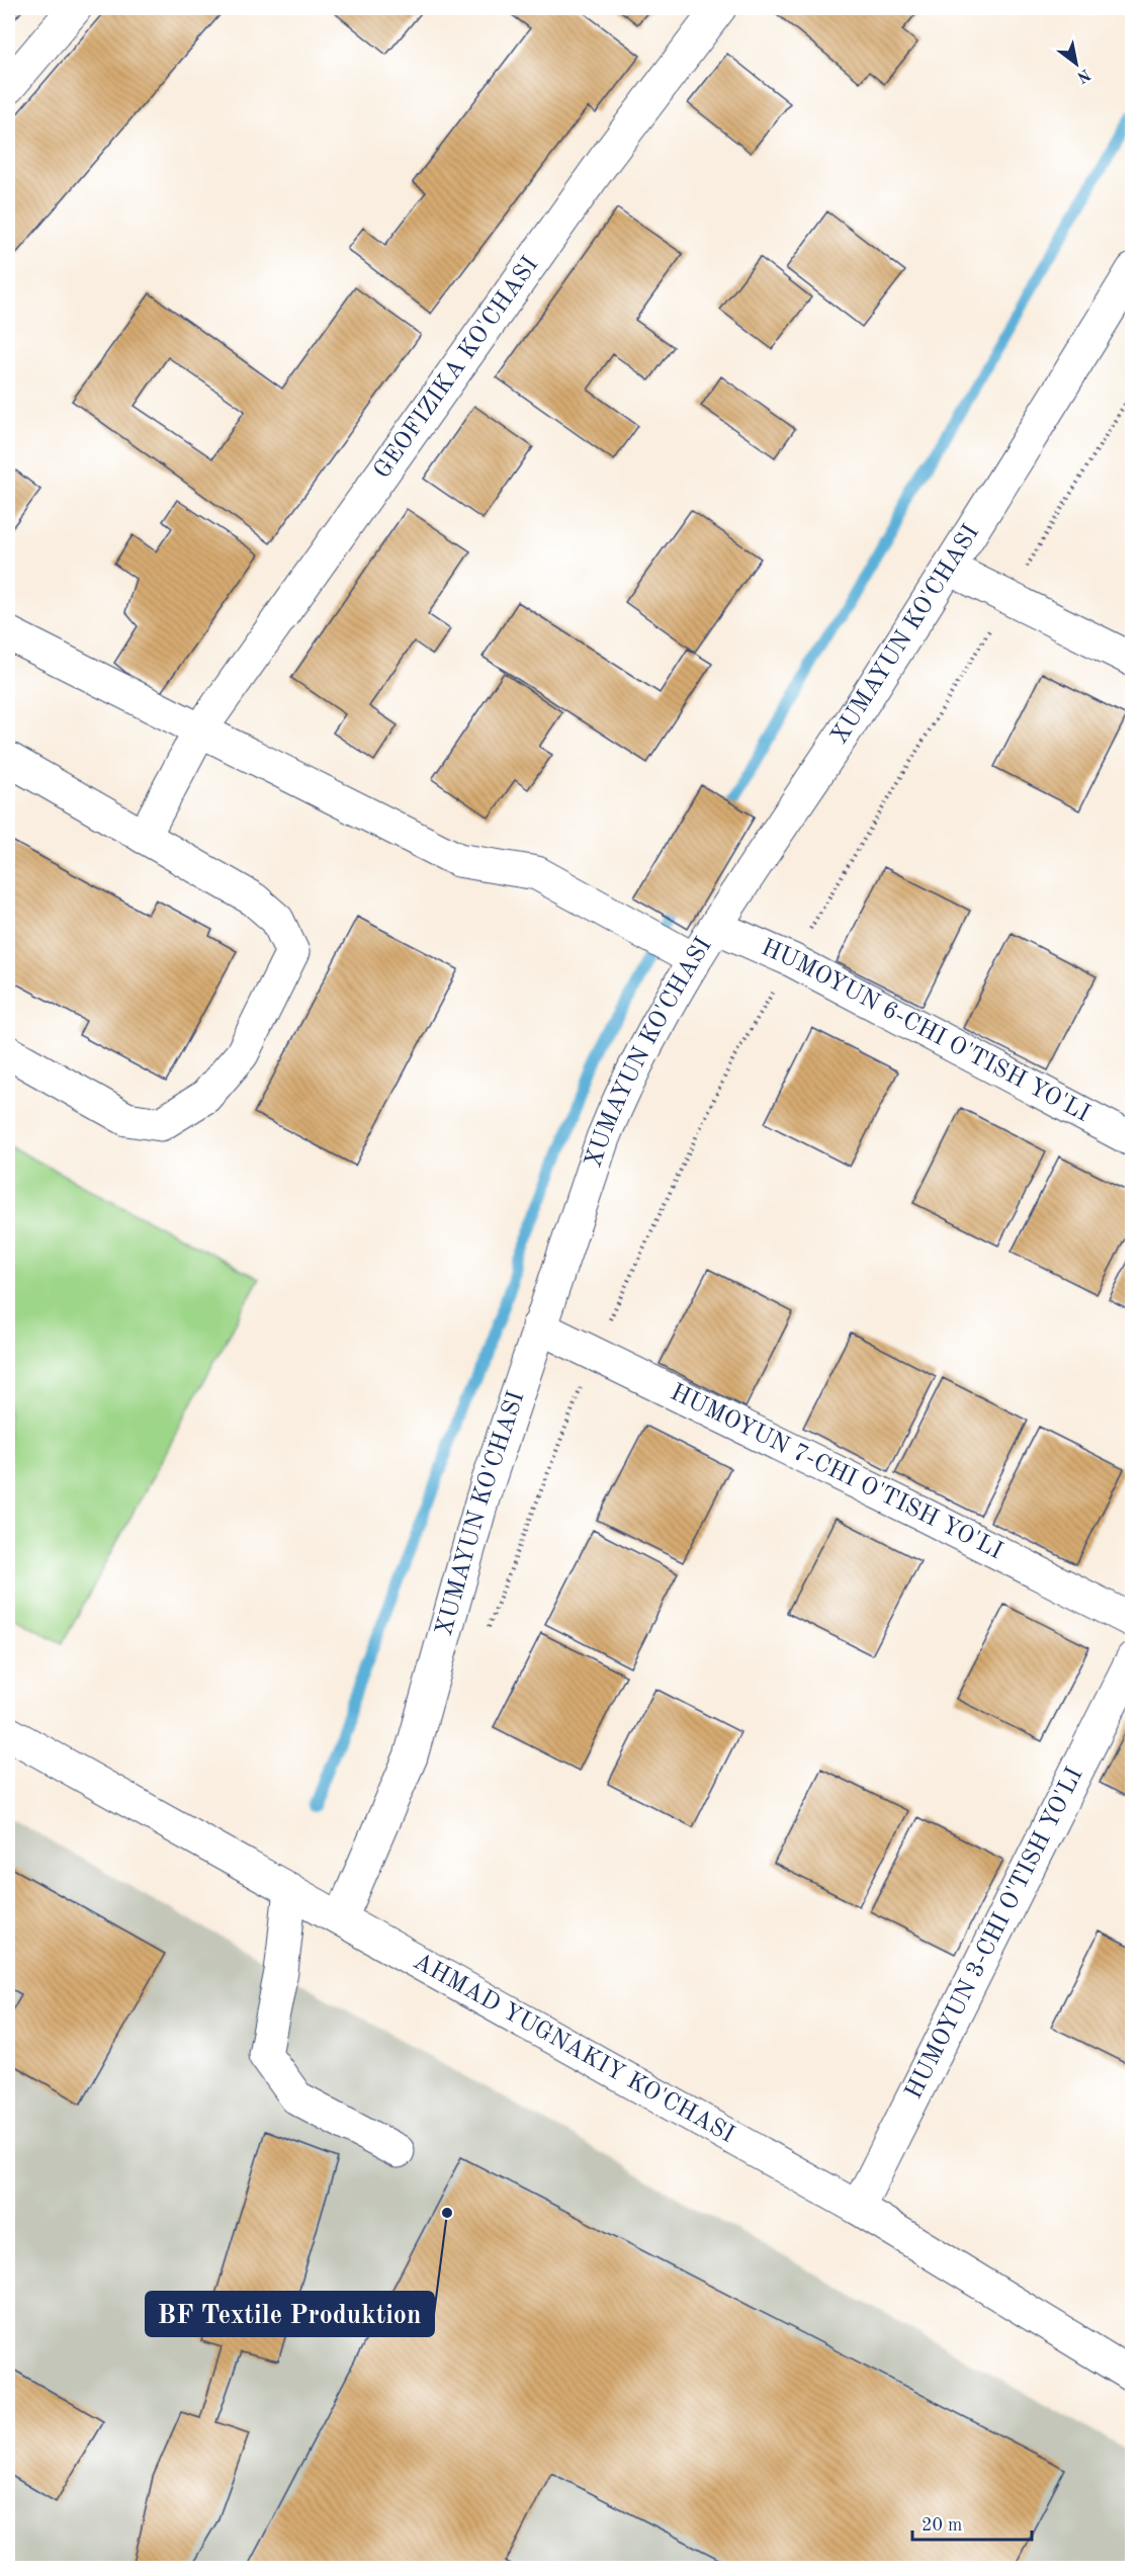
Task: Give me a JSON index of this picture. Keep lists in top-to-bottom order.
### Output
{
  "streets": {
    "street": [
      "GEOFIZIKA KO'CHASI",
      "XUMAYUN KO'CHASI",
      "HUMOYUN 6-CHI O'TISH YO'LI",
      "HUMOYUN 7-CHI O'TISH YO'LI",
      "HUMOYUN 3-CHI O'TISH YO'LI",
      "AHMAD YUGNAKIY KO'CHASI"
    ]
  },
  "crossings": [
    ["XUMAYUN KO'CHASI", "HUMOYUN 6-CHI O'TISH YO'LI"],
    ["XUMAYUN KO'CHASI", "HUMOYUN 7-CHI O'TISH YO'LI"],
    ["XUMAYUN KO'CHASI", "AHMAD YUGNAKIY KO'CHASI"],
    ["HUMOYUN 3-CHI O'TISH YO'LI", "AHMAD YUGNAKIY KO'CHASI"]
  ],
  "places": ["BF Textile Produktion"],
  "scale_bar": "20 m",
  "north": "bottom right"
}
